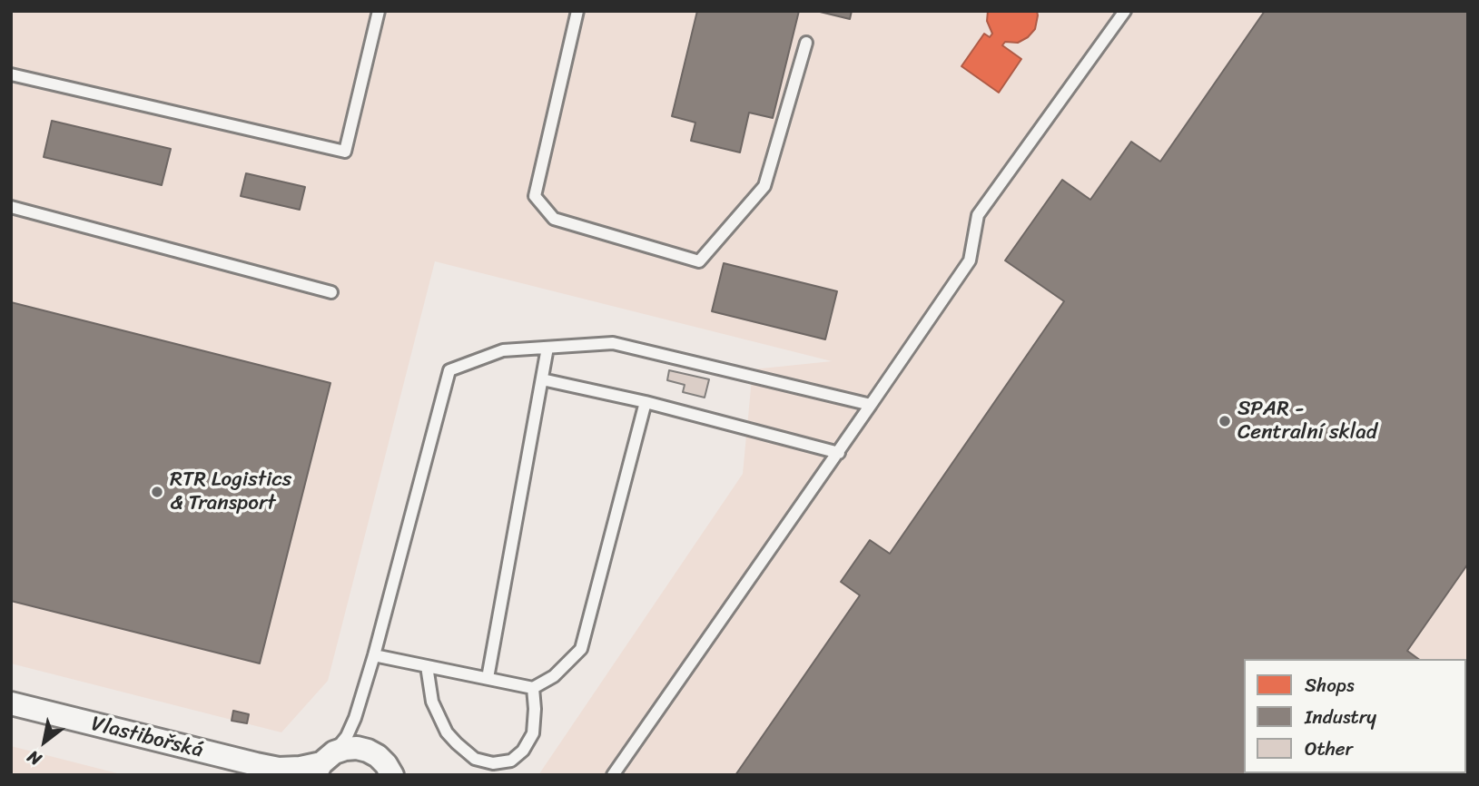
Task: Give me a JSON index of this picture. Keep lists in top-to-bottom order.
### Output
{
  "streets": {
    "street": ["Vlastibořská"]
  },
  "places": ["SPAR - Centralní sklad", "RTR Logistics & Transport"],
  "legend": ["Shops", "Industry", "Other"],
  "north": "bottom left"
}
